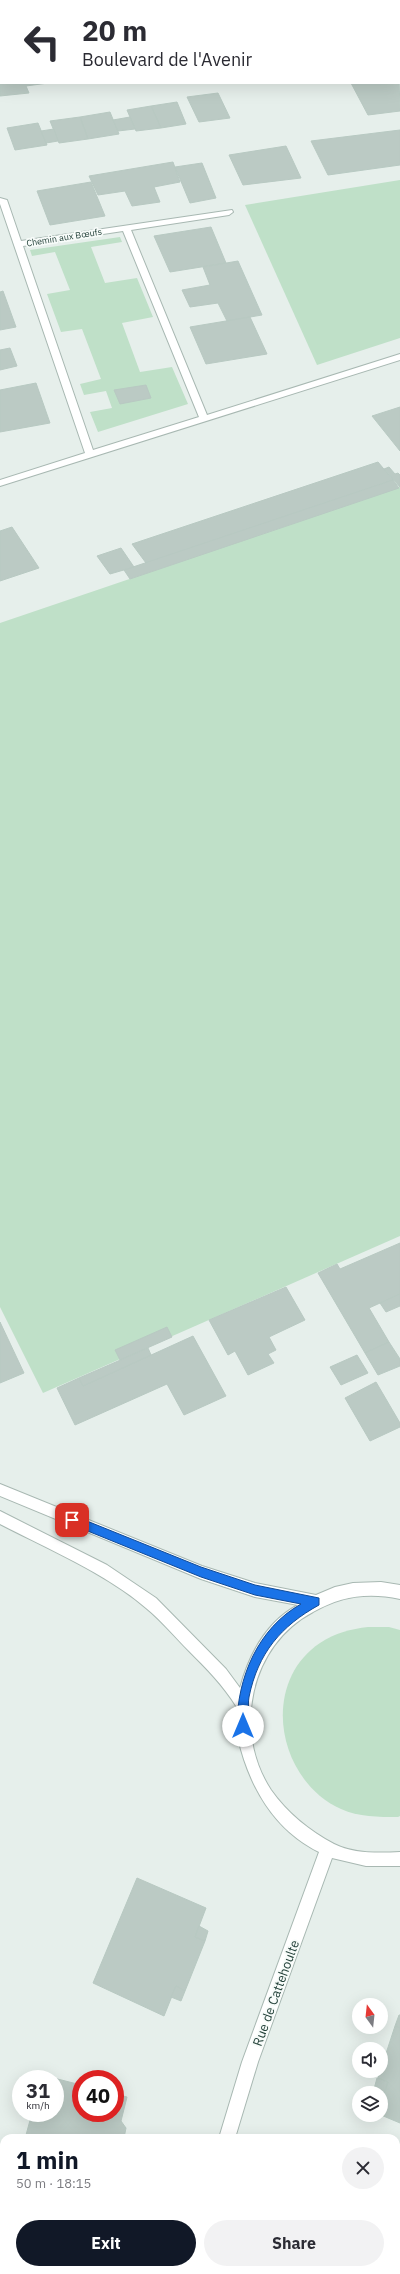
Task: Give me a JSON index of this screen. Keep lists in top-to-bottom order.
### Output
{
  "streets": {
    "street": ["Chemin aux Bœufs", "Rue de Cattehoulte"]
  },
  "north": "top",
  "page": {
    "turn": ["20 m", "Boulevard de l'Avenir"],
    "speed": "31 km/h",
    "limit": "40",
    "heading": ["1 min", "50 m · 18:15"],
    "buttons": ["Exit", "Share"]
  }
}
